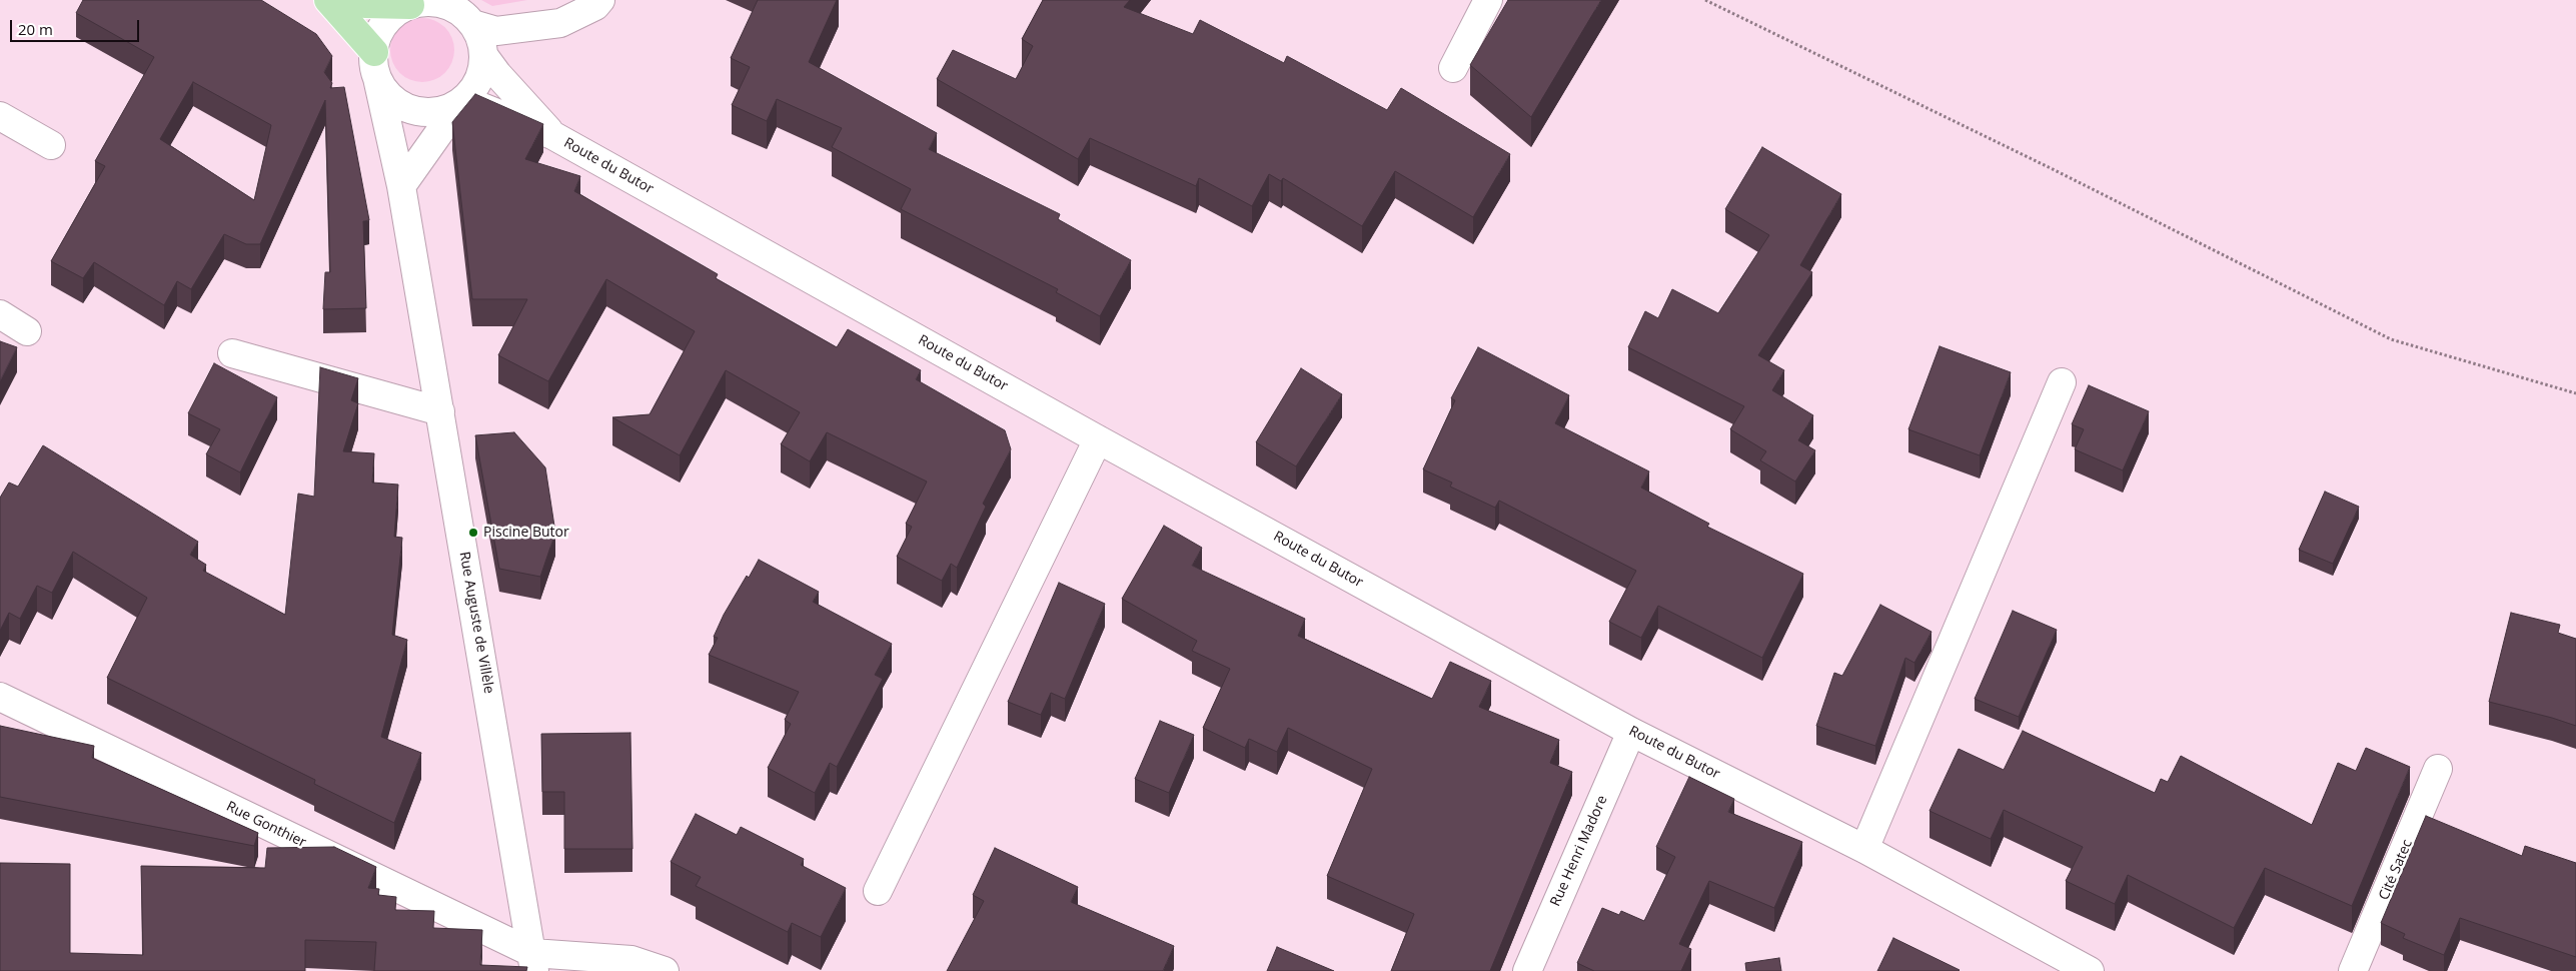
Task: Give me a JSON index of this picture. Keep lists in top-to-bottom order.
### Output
{
  "streets": {
    "street": [
      "Route du Butor",
      "Rue Auguste de Villèle",
      "Rue Gonthier",
      "Rue Henri Madore",
      "Cité Satec"
    ]
  },
  "crossings": [
    ["Route du Butor", "Rue Auguste de Villèle"],
    ["Route du Butor", "Rue Henri Madore"],
    ["Rue Auguste de Villèle", "Rue Gonthier"]
  ],
  "places": ["Piscine Butor"],
  "scale_bar": "20 m"
}
